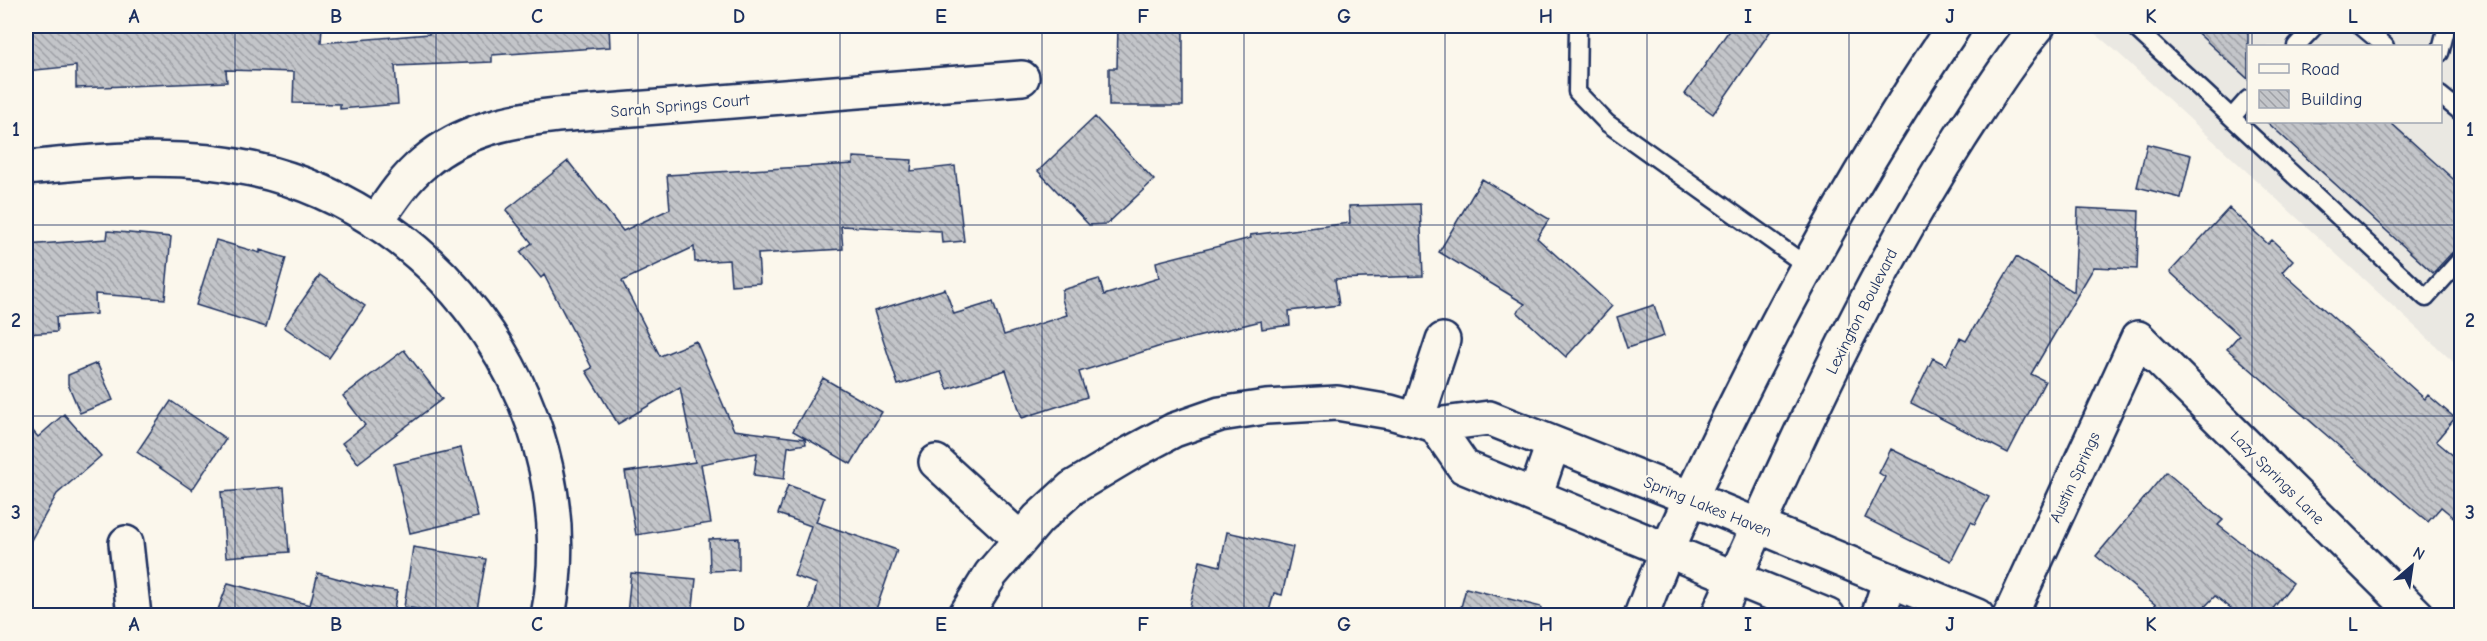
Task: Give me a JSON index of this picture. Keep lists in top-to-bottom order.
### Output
{
  "streets": {
    "street": [
      "Sarah Springs Court",
      "Lexington Boulevard",
      "Austin Springs",
      "Lazy Springs Lane",
      "Spring Lakes Haven"
    ]
  },
  "crossings": [
    ["Lexington Boulevard", "Spring Lakes Haven"],
    ["Austin Springs", "Lazy Springs Lane"]
  ],
  "legend": ["Road", "Building"],
  "north": "top right",
  "grid": {
    "columns": [
      "A",
      "B",
      "C",
      "D",
      "E",
      "F",
      "G",
      "H",
      "I",
      "J",
      "K",
      "L"
    ],
    "rows": ["1", "2", "3"]
  }
}
